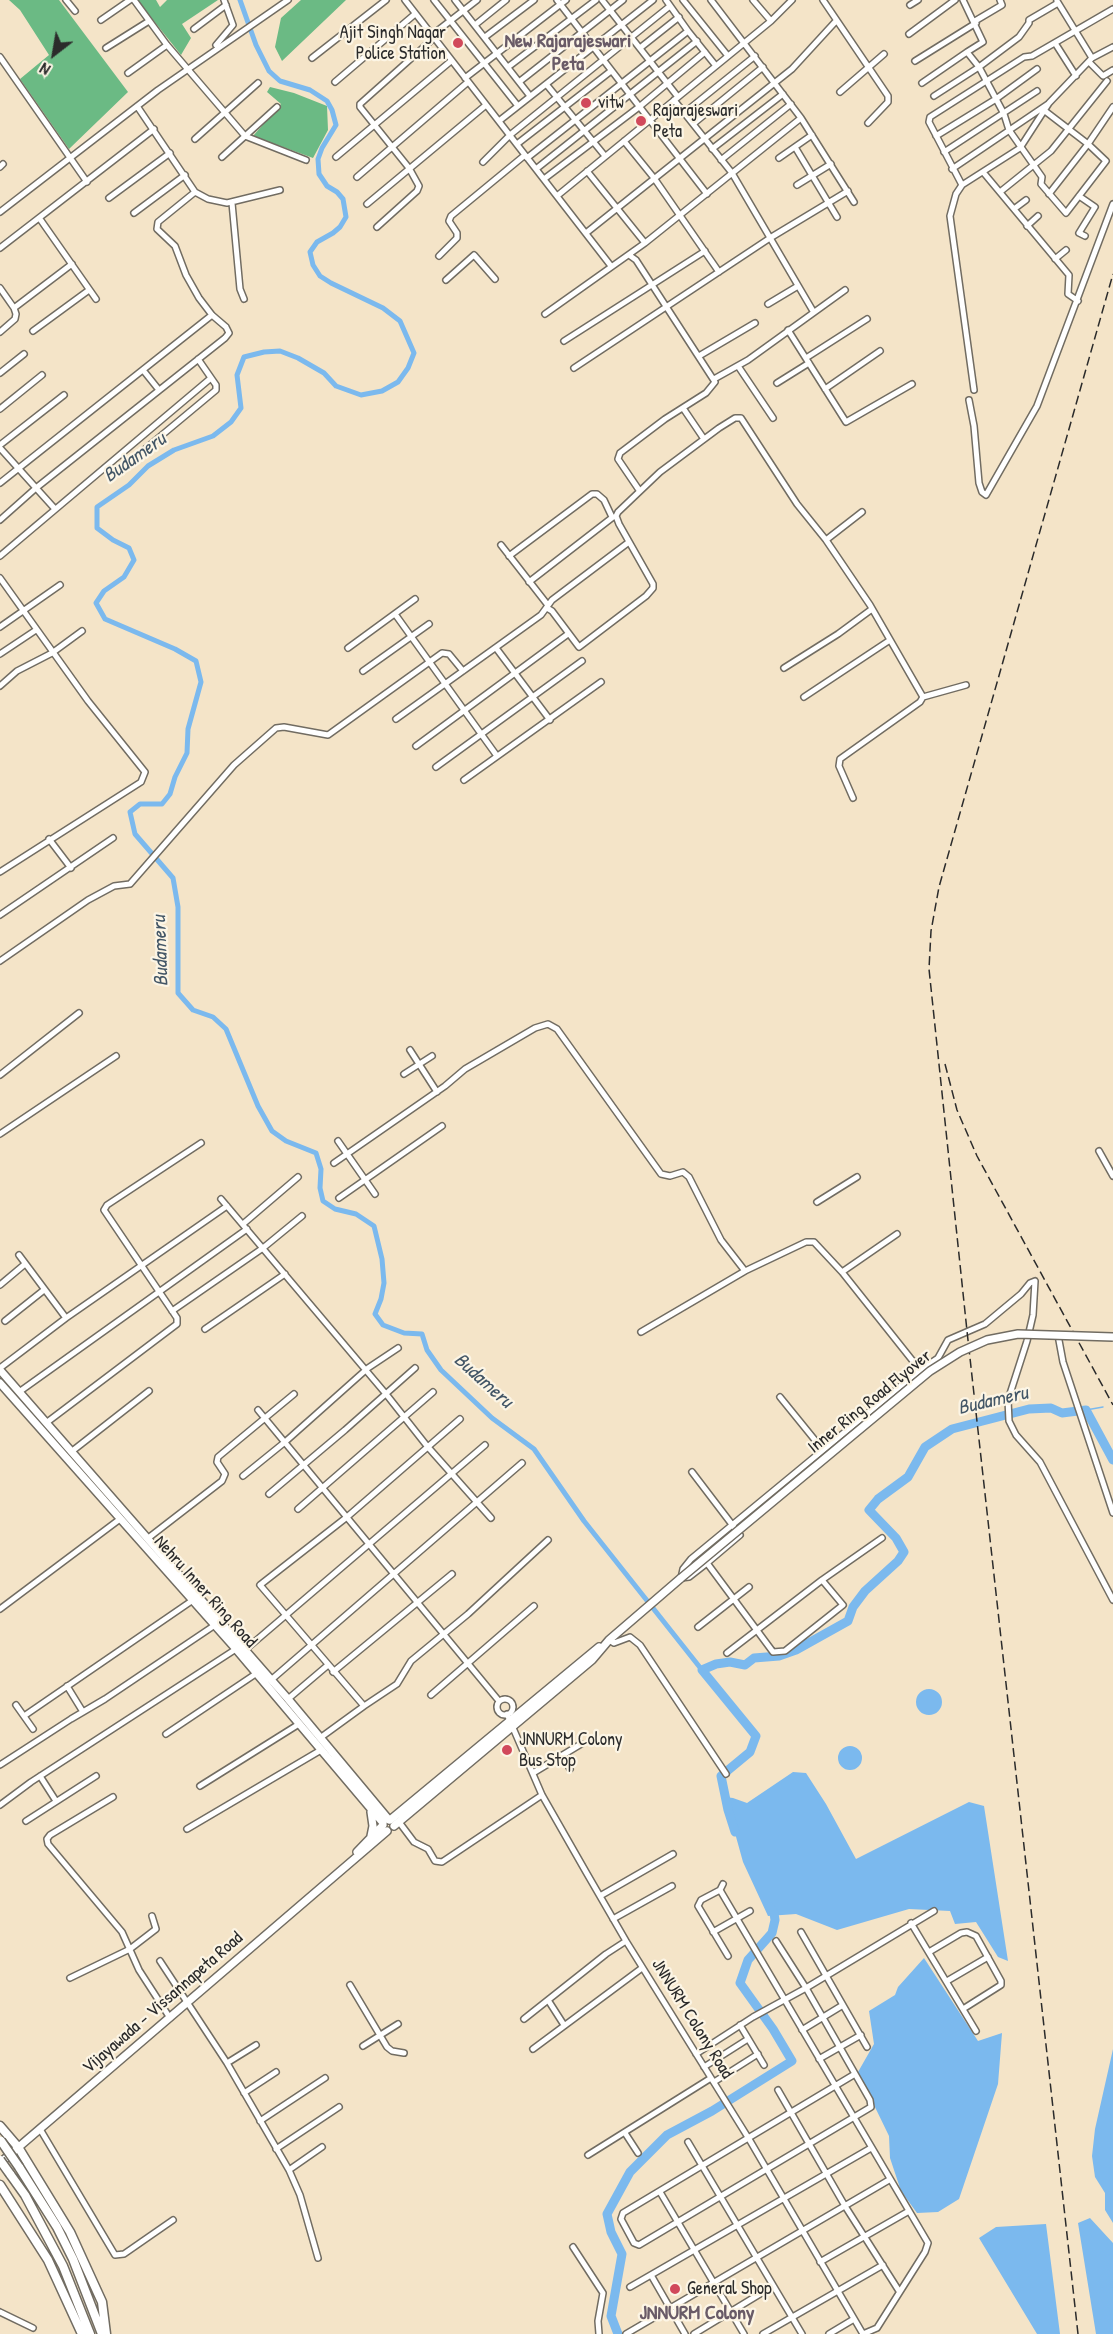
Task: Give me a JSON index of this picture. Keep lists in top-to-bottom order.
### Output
{
  "streets": {
    "main road": ["Inner Ring Road Flyover", "Nehru Inner Ring Road", "Vijayawada - Vissannapeta Road"],
    "street": ["JNNURM Colony Road"]
  },
  "crossings": [
    ["Nehru Inner Ring Road", "Vijayawada - Vissannapeta Road"]
  ],
  "districts": ["New Rajarajeswari Peta", "JNNURM Colony"],
  "water": ["Budameru"],
  "places": [
    "Ajit Singh Nagar Police Station",
    "vitw",
    "Rajarajeswari Peta",
    "JNNURM Colony Bus Stop",
    "General Shop"
  ],
  "north": "bottom left"
}
